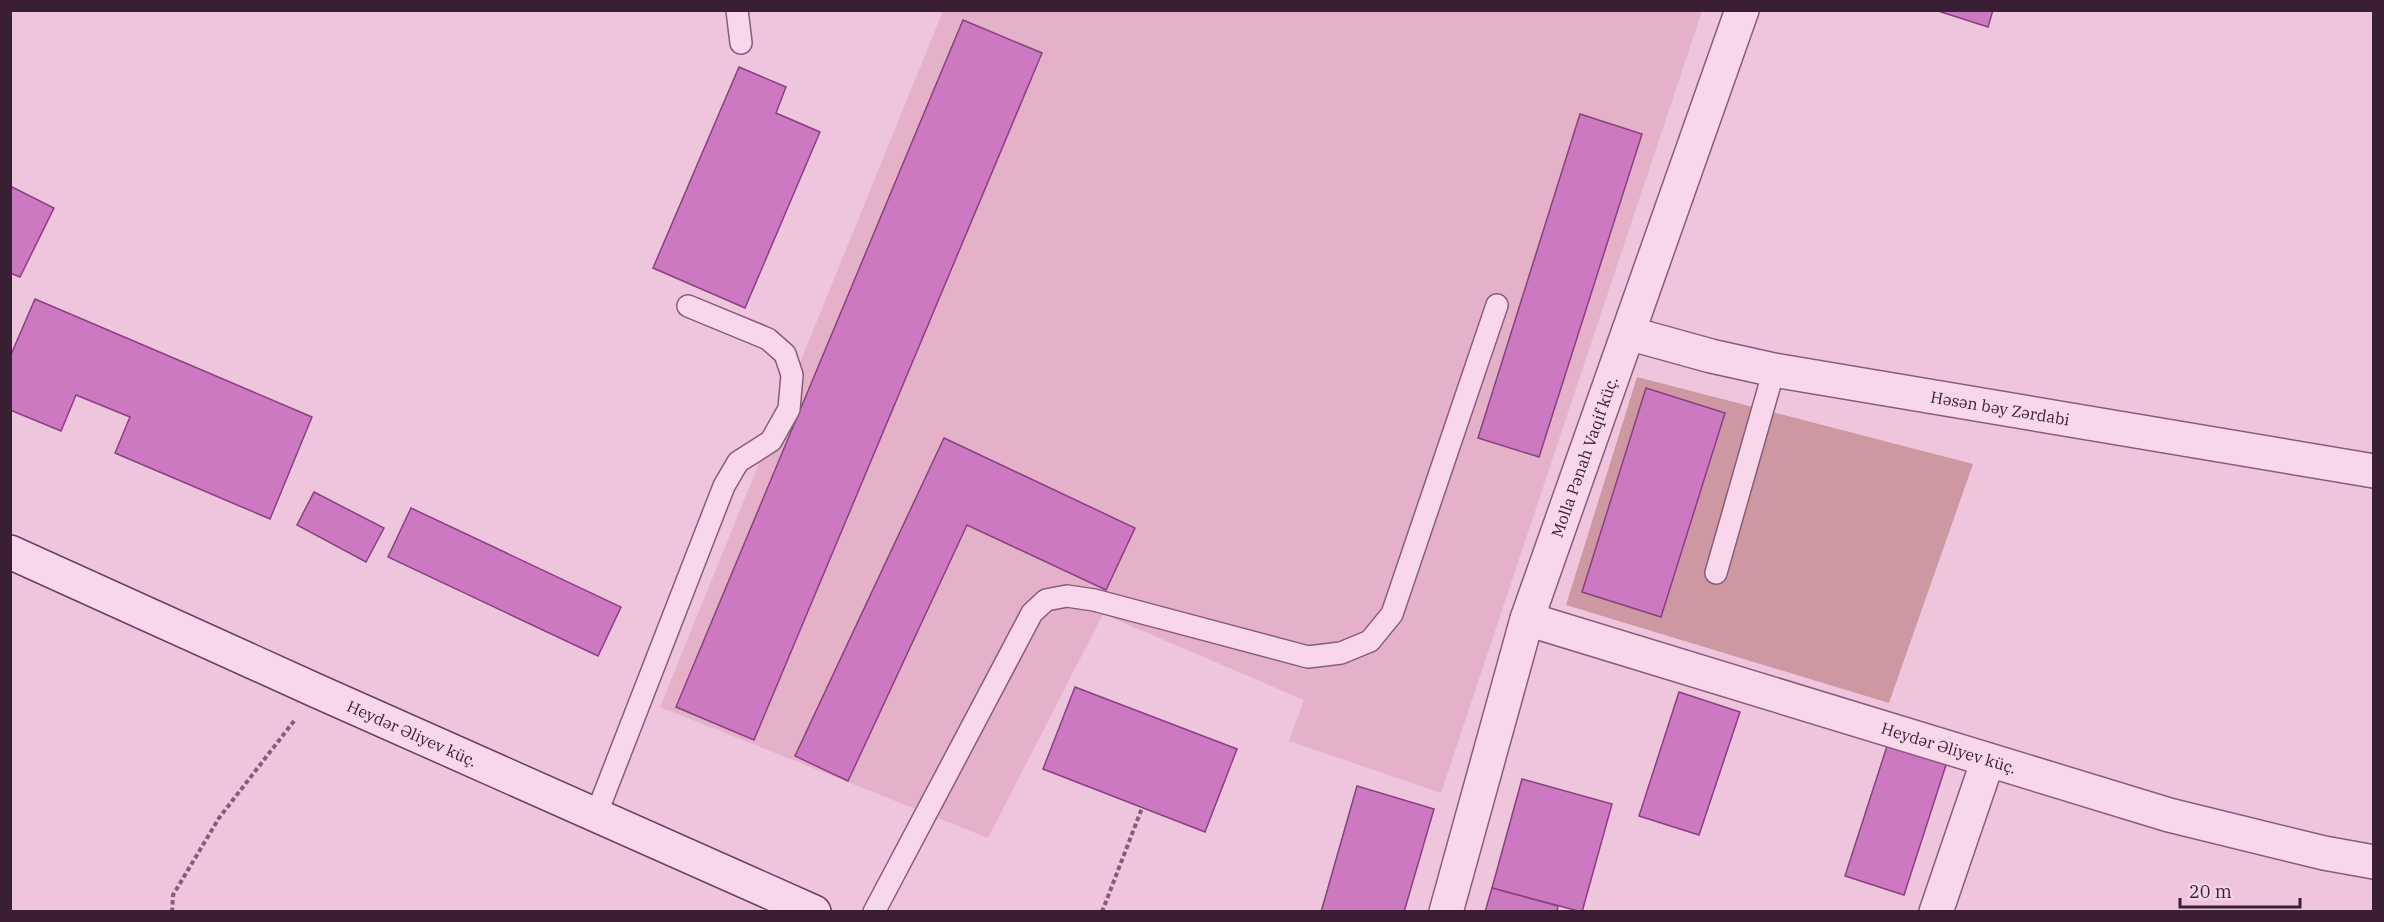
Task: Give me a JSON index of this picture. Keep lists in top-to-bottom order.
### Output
{
  "streets": {
    "street": ["Həsən bəy Zərdabi", "Molla Pənah Vaqif küç.", "Heydər Əliyev küç."]
  },
  "crossings": [
    ["Həsən bəy Zərdabi", "Molla Pənah Vaqif küç."],
    ["Molla Pənah Vaqif küç.", "Heydər Əliyev küç."]
  ],
  "scale_bar": "20 m"
}
